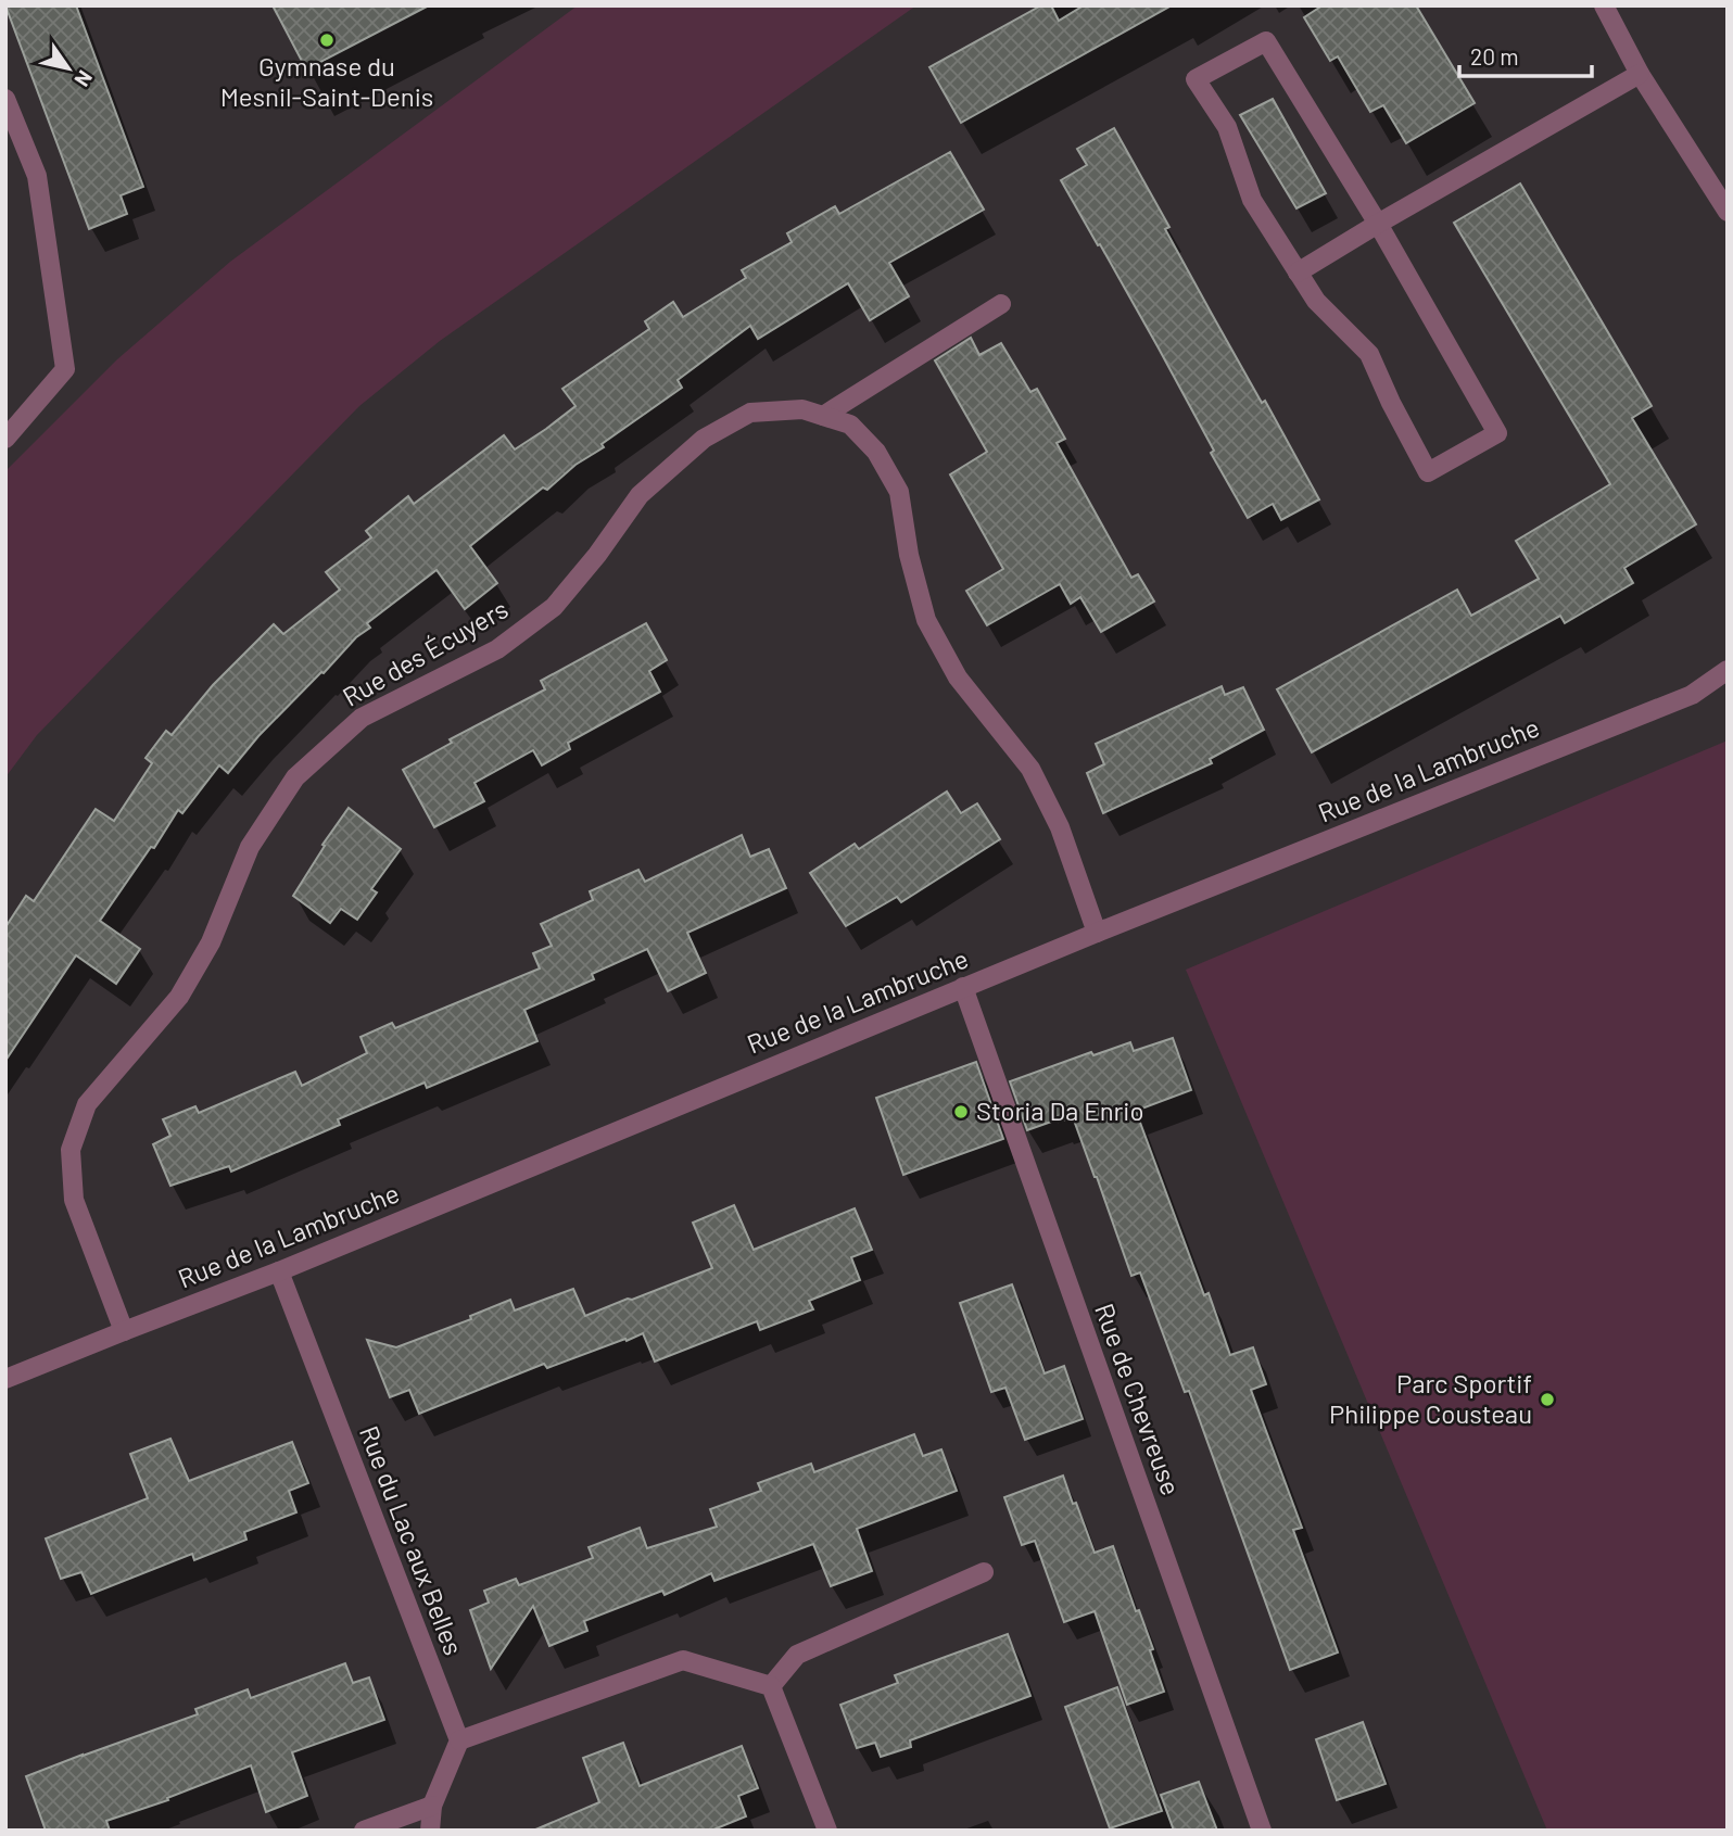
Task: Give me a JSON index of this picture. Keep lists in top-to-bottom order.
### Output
{
  "streets": {
    "street": [
      "Rue des Écuyers",
      "Rue de la Lambruche",
      "Rue de Chevreuse",
      "Rue du Lac aux Belles"
    ]
  },
  "crossings": [
    ["Rue des Écuyers", "Rue de la Lambruche"],
    ["Rue de la Lambruche", "Rue de Chevreuse"],
    ["Rue de la Lambruche", "Rue du Lac aux Belles"]
  ],
  "places": ["Gymnase du Mesnil-Saint-Denis", "Storia Da Enrio", "Parc Sportif Philippe Cousteau"],
  "scale_bar": "20 m",
  "north": "bottom right"
}
